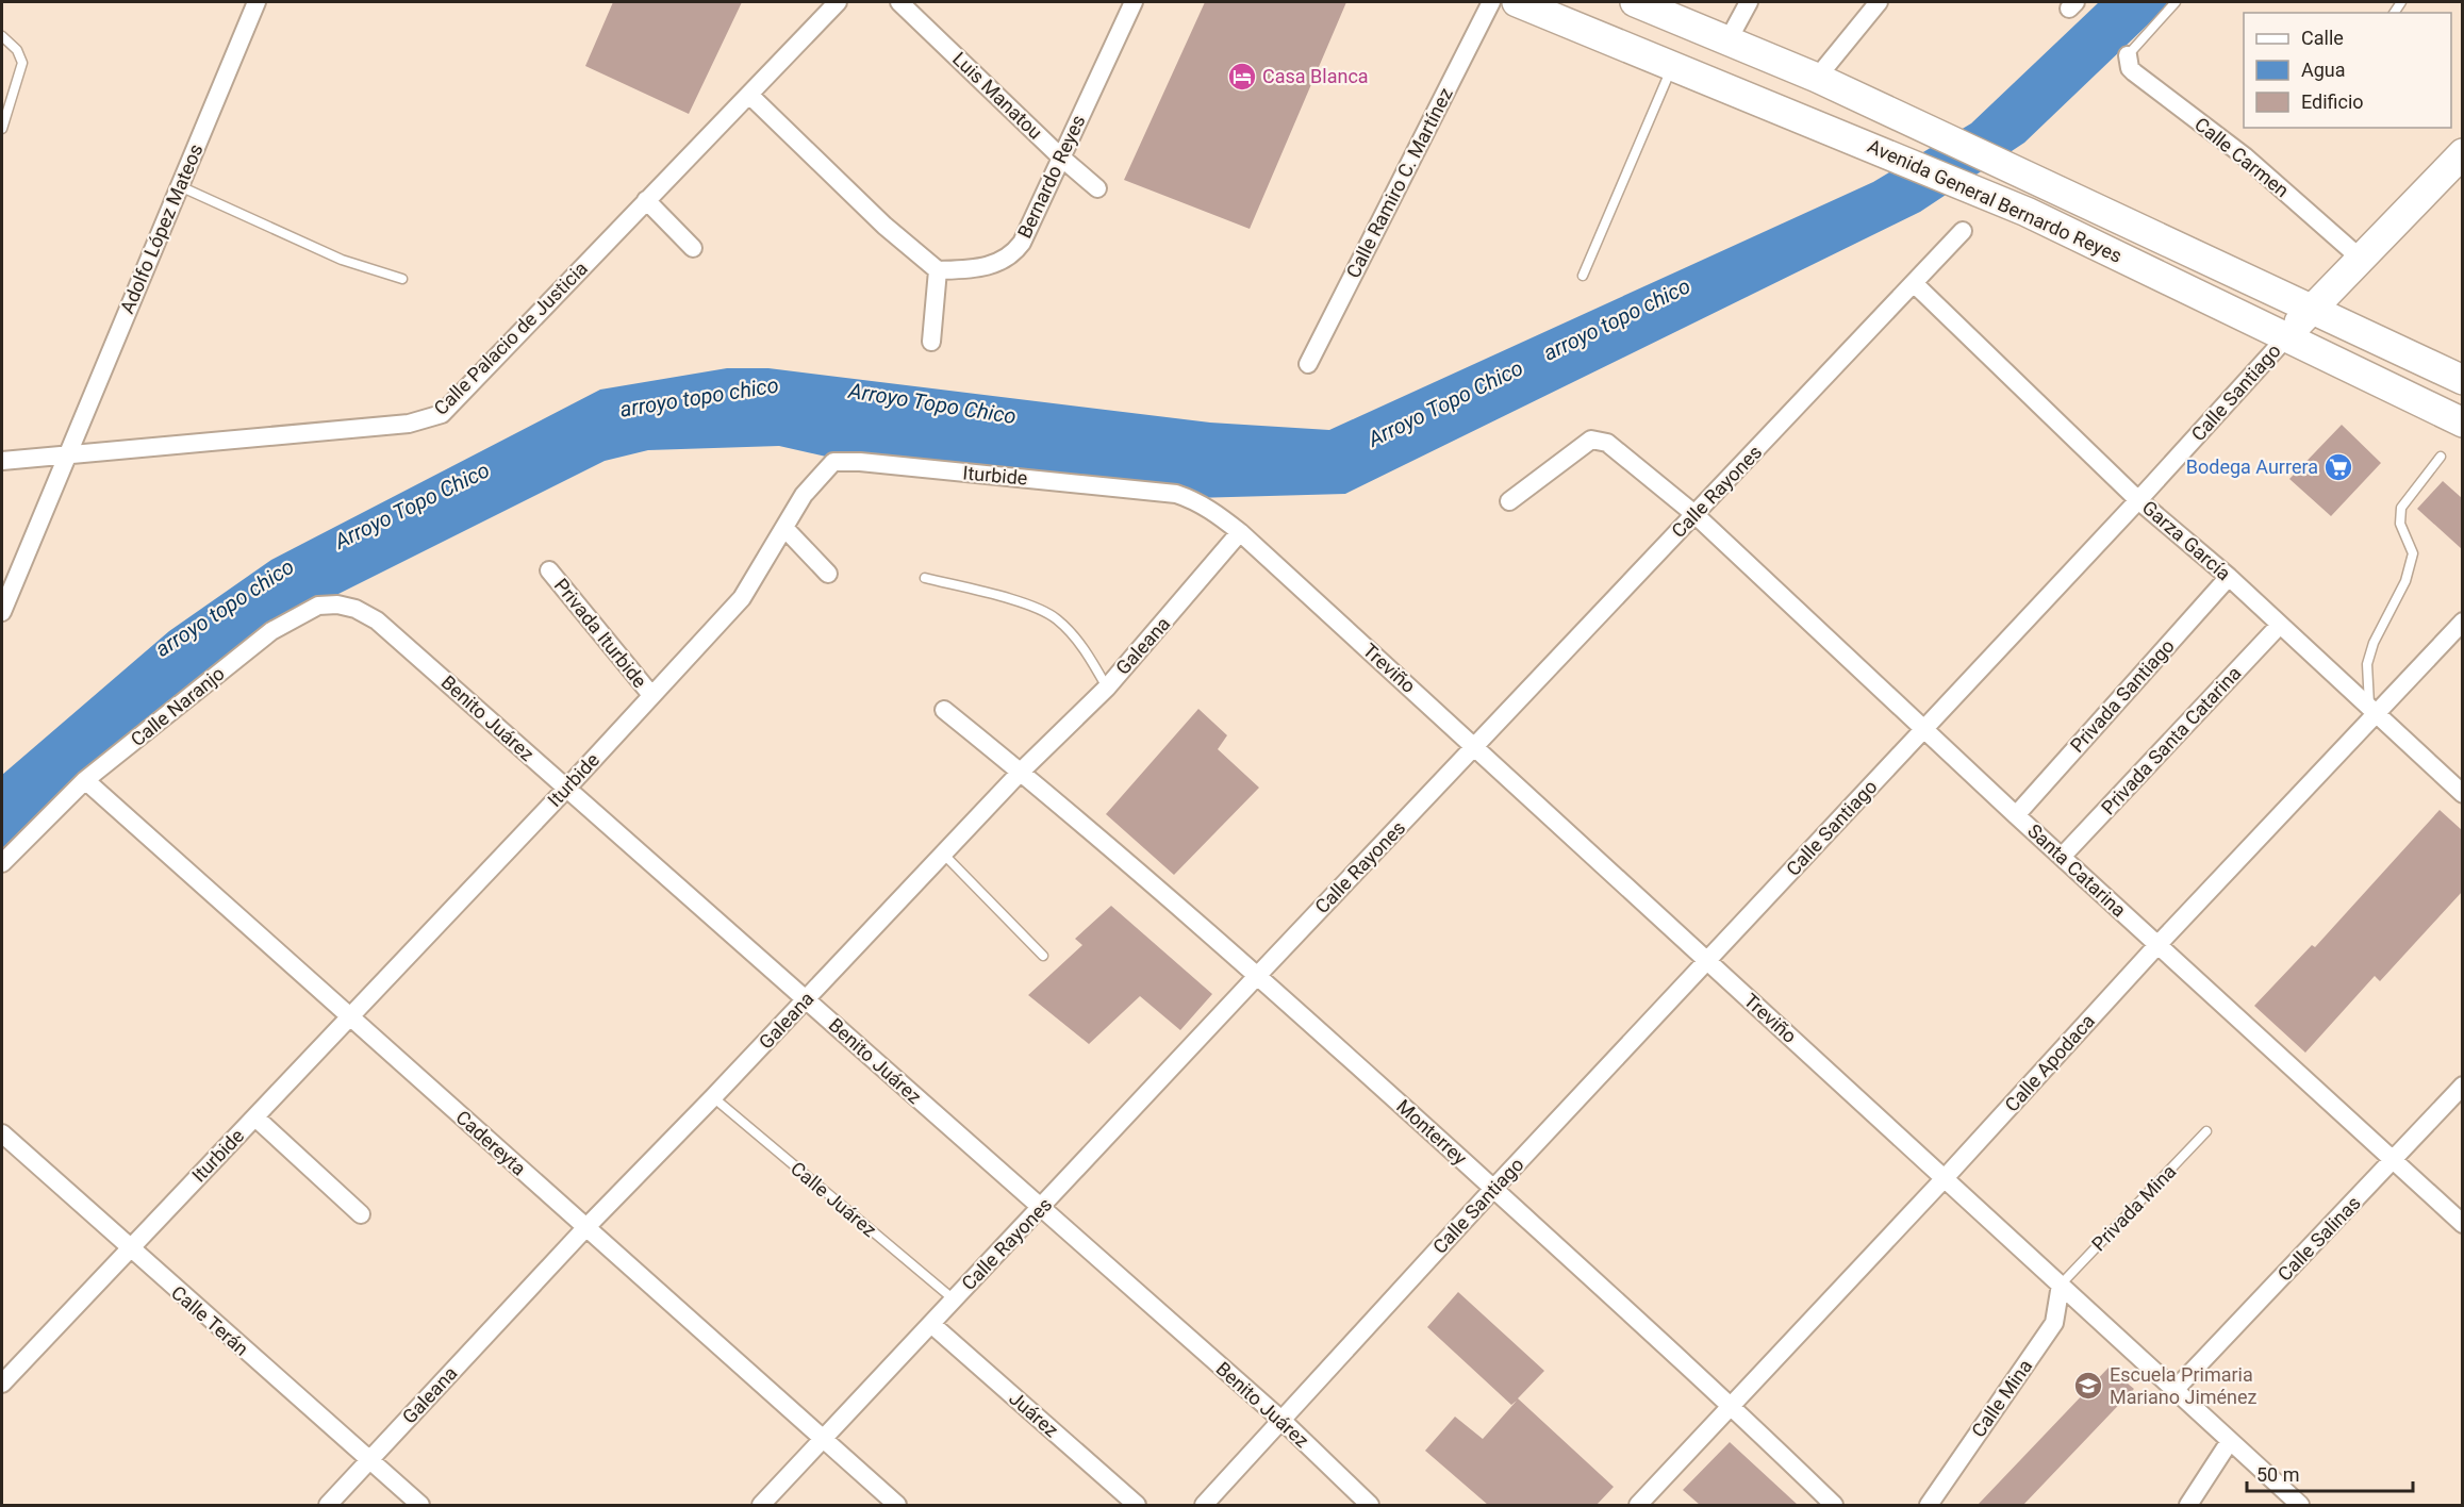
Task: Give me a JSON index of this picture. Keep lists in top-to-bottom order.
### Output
{
  "streets": {
    "main road": ["Avenida General Bernardo Reyes", "Calle Santiago"],
    "street": [
      "Luis Manatou",
      "Calle Carmen",
      "Bernardo Reyes",
      "Calle Ramiro C. Martínez",
      "Adolfo López Mateos",
      "Calle Palacio de Justicia",
      "Iturbide",
      "Calle Rayones",
      "Garza García",
      "Privada Iturbide",
      "Galeana",
      "Treviño",
      "Privada Santiago",
      "Calle Naranjo",
      "Benito Juárez",
      "Privada Santa Catarina",
      "Santa Catarina",
      "Calle Apodaca",
      "Monterrey",
      "Cadereyta",
      "Calle Salinas",
      "Calle Terán",
      "Calle Mina",
      "Juárez"
    ],
    "lane": ["Calle Juárez", "Privada Mina"]
  },
  "crossings": [
    ["Luis Manatou", "Bernardo Reyes"],
    ["Calle Carmen", "Calle Santiago"],
    ["Avenida General Bernardo Reyes", "Calle Santiago"],
    ["Adolfo López Mateos", "Calle Palacio de Justicia"],
    ["Calle Santiago", "Garza García"],
    ["Calle Santiago", "Treviño"],
    ["Calle Santiago", "Benito Juárez"],
    ["Calle Santiago", "Santa Catarina"],
    ["Calle Santiago", "Monterrey"],
    ["Iturbide", "Privada Iturbide"],
    ["Iturbide", "Galeana"],
    ["Iturbide", "Treviño"],
    ["Iturbide", "Benito Juárez"],
    ["Iturbide", "Cadereyta"],
    ["Iturbide", "Calle Terán"],
    ["Calle Rayones", "Garza García"],
    ["Calle Rayones", "Treviño"],
    ["Calle Rayones", "Benito Juárez"],
    ["Calle Rayones", "Santa Catarina"],
    ["Calle Rayones", "Monterrey"],
    ["Calle Rayones", "Cadereyta"],
    ["Calle Rayones", "Calle Juárez"],
    ["Calle Rayones", "Juárez"],
    ["Garza García", "Privada Santiago"],
    ["Garza García", "Privada Santa Catarina"],
    ["Garza García", "Calle Apodaca"],
    ["Galeana", "Treviño"],
    ["Galeana", "Benito Juárez"],
    ["Galeana", "Monterrey"],
    ["Galeana", "Cadereyta"],
    ["Galeana", "Calle Juárez"],
    ["Galeana", "Calle Terán"],
    ["Treviño", "Calle Apodaca"],
    ["Treviño", "Privada Mina"],
    ["Treviño", "Calle Salinas"],
    ["Treviño", "Calle Mina"],
    ["Privada Santiago", "Santa Catarina"],
    ["Calle Naranjo", "Benito Juárez"],
    ["Calle Naranjo", "Cadereyta"],
    ["Privada Santa Catarina", "Santa Catarina"],
    ["Santa Catarina", "Calle Apodaca"],
    ["Santa Catarina", "Calle Salinas"],
    ["Calle Apodaca", "Monterrey"],
    ["Privada Mina", "Calle Mina"]
  ],
  "water": ["arroyo topo chico", "Arroyo Topo Chico"],
  "places": {
    "hotel": ["Casa Blanca"],
    "supermarket": ["Bodega Aurrera"],
    "school or university": ["Escuela Primaria Mariano Jiménez"]
  },
  "legend": ["Calle", "Agua", "Edificio"],
  "scale_bar": "50 m"
}
